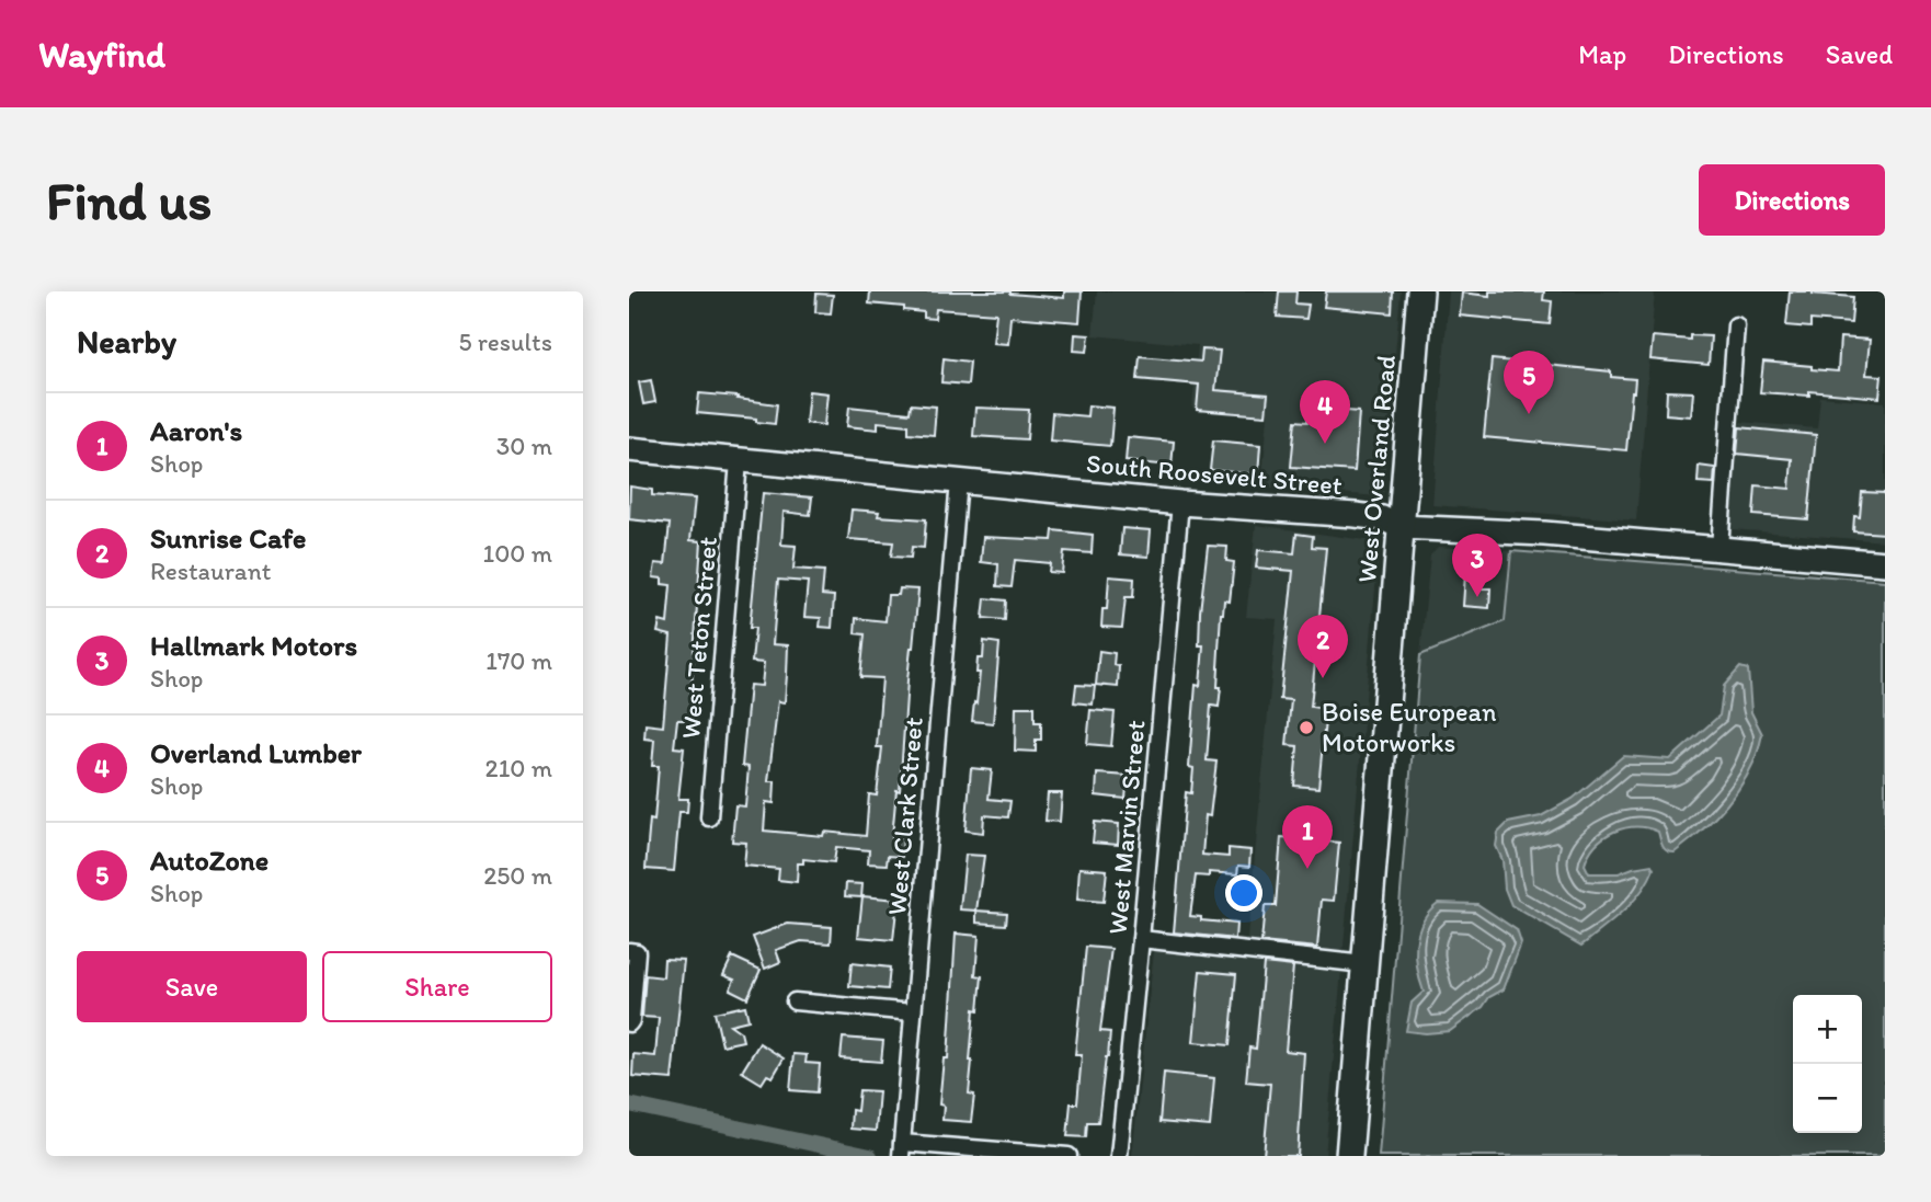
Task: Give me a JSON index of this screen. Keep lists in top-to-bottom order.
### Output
{
  "streets": {
    "main road": ["West Overland Road"],
    "street": [
      "South Roosevelt Street",
      "West Teton Street",
      "West Clark Street",
      "West Marvin Street"
    ]
  },
  "crossings": [
    ["West Overland Road", "South Roosevelt Street"],
    ["South Roosevelt Street", "West Teton Street"],
    ["South Roosevelt Street", "West Clark Street"],
    ["South Roosevelt Street", "West Marvin Street"]
  ],
  "places": ["Boise European Motorworks"],
  "page": {
    "header": "Wayfind",
    "nav": ["Map", "Directions", "Saved"],
    "buttons": [
      "Directions",
      ["Save", "Share"]
    ],
    "title": "Find us",
    "heading": ["Nearby", "5 results"],
    "pins": [
      "5",
      "4",
      "3",
      "2",
      "1"
    ],
    "list": [
      {
        "mark": "1",
        "name": "Aaron's",
        "note": "Shop",
        "value": "30 m"
      },
      {
        "mark": "2",
        "name": "Sunrise Cafe",
        "note": "Restaurant",
        "value": "100 m"
      },
      {
        "mark": "3",
        "name": "Hallmark Motors",
        "note": "Shop",
        "value": "170 m"
      },
      {
        "mark": "4",
        "name": "Overland Lumber",
        "note": "Shop",
        "value": "210 m"
      },
      {
        "mark": "5",
        "name": "AutoZone",
        "note": "Shop",
        "value": "250 m"
      }
    ],
    "map_buttons": ["+", "−"]
  }
}
